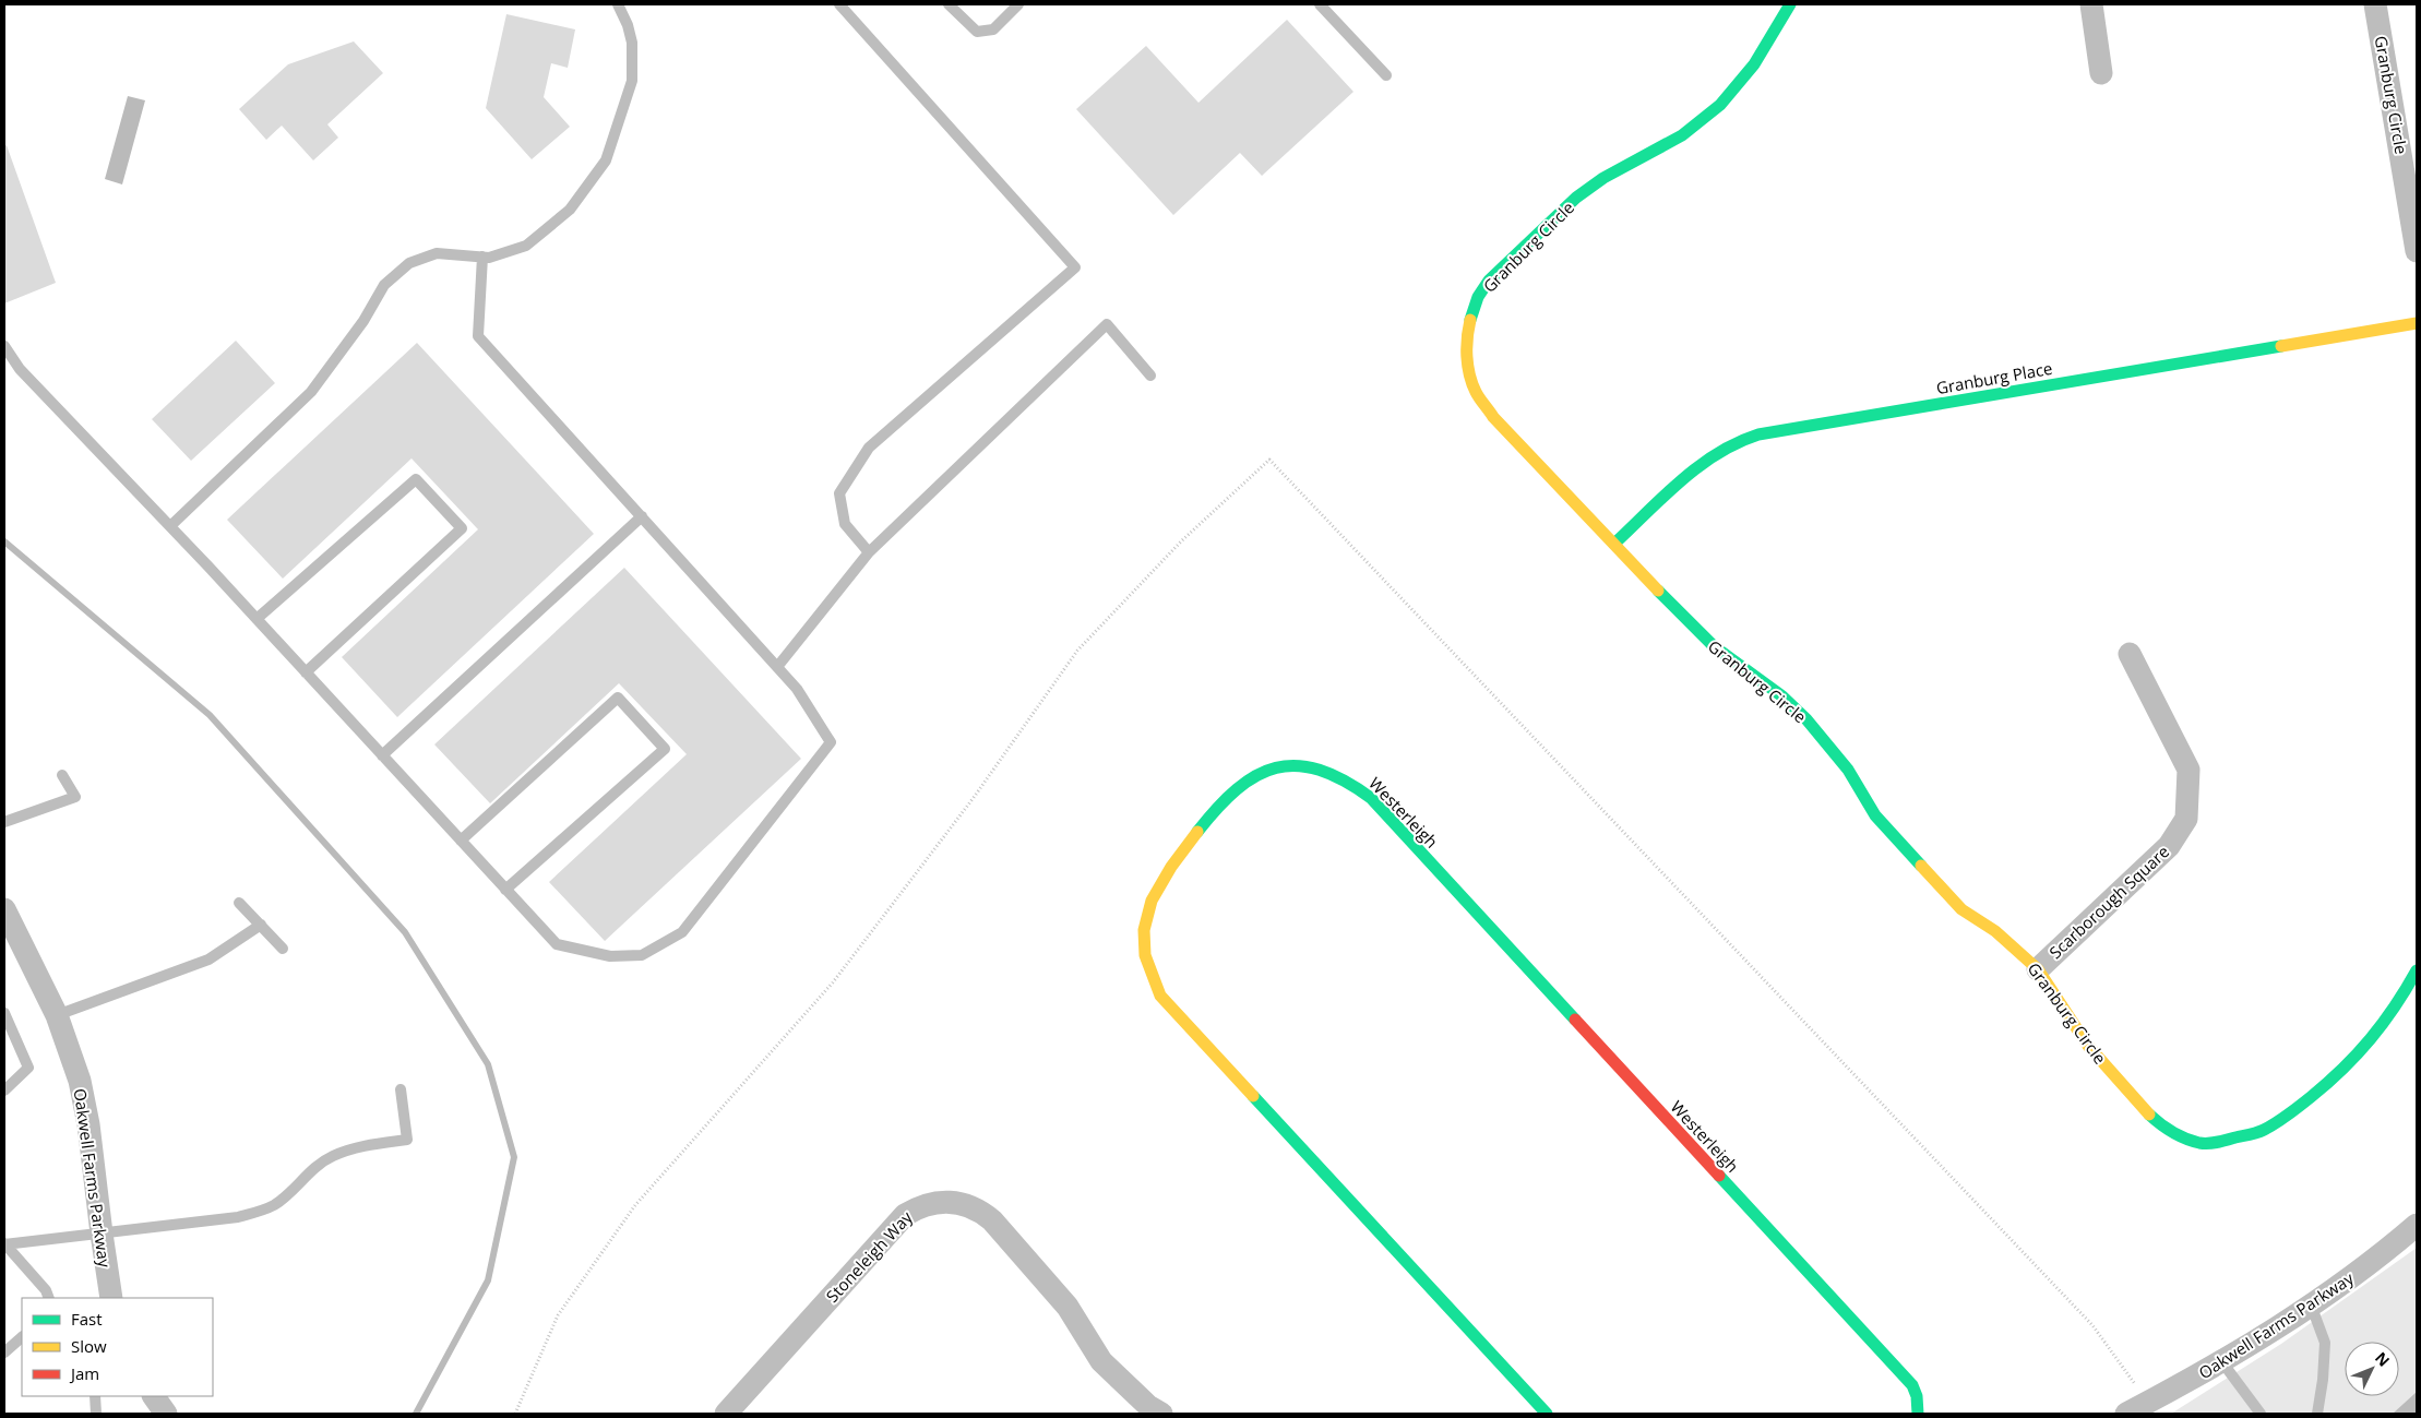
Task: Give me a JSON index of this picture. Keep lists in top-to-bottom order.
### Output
{
  "streets": {
    "street": [
      "Granburg Circle",
      "Granburg Place",
      "Westerleigh",
      "Scarborough Square",
      "Oakwell Farms Parkway",
      "Stoneleigh Way"
    ]
  },
  "crossings": [
    ["Granburg Circle", "Granburg Place"],
    ["Granburg Circle", "Scarborough Square"]
  ],
  "legend": ["Fast", "Slow", "Jam"],
  "north": "top right"
}
